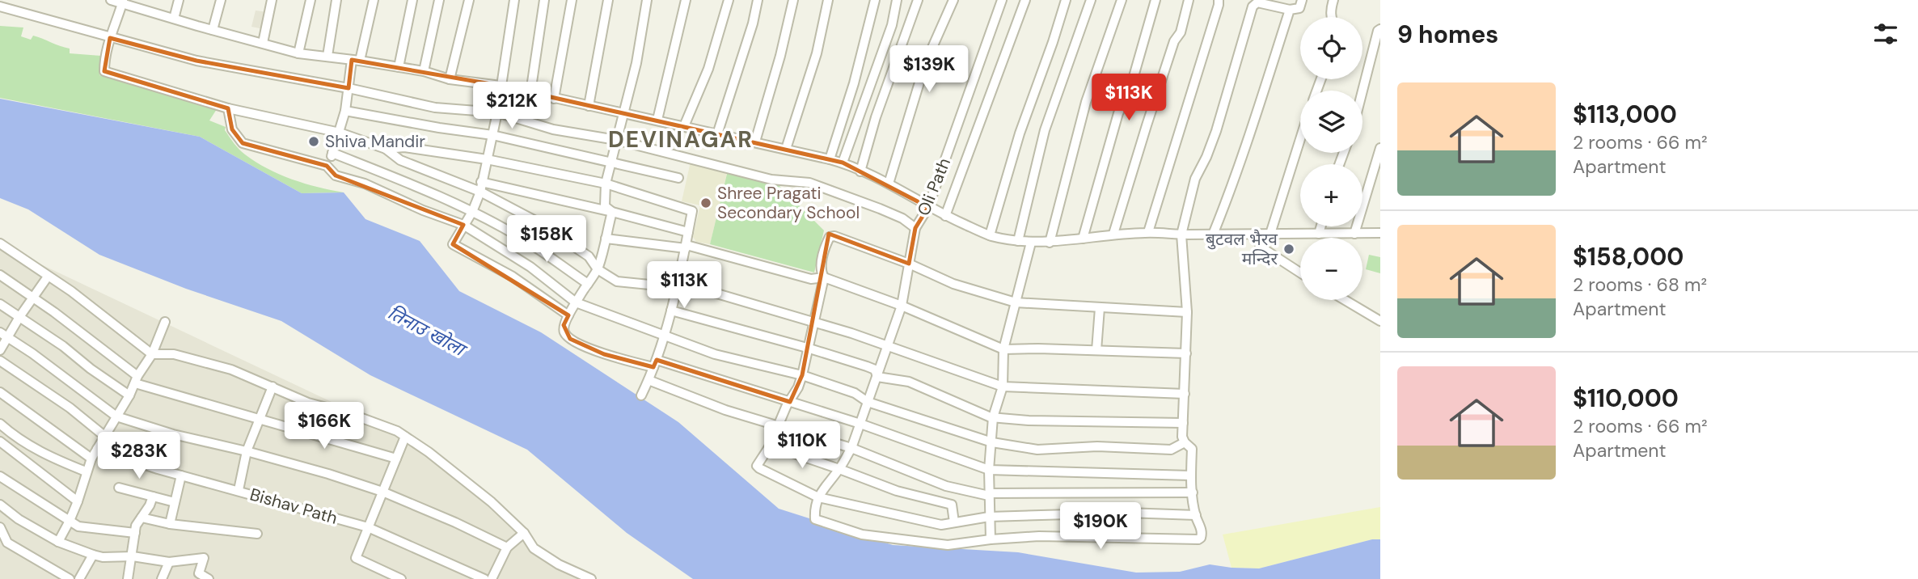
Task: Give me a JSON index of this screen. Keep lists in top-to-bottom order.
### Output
{
  "streets": {
    "street": ["Oli Path", "Bishav Path"]
  },
  "districts": ["DEVINAGAR"],
  "water": ["तिनाउ खोला"],
  "places": ["Shiva Mandir", "Shree Pragati Secondary School", "बुटवल भैरव मन्दिर"],
  "page": {
    "heading": "9 homes",
    "map_buttons": ["+", "−"],
    "price": [
      "$139K",
      "$113K",
      "$212K",
      "$158K",
      "$113K",
      "$166K",
      "$110K",
      "$283K",
      "$190K"
    ],
    "list": [
      {
        "name": "$113,000",
        "note": "2 rooms · 66 m² · Apartment"
      },
      {
        "name": "$158,000",
        "note": "2 rooms · 68 m² · Apartment"
      },
      {
        "name": "$110,000",
        "note": "2 rooms · 66 m² · Apartment"
      }
    ]
  }
}
